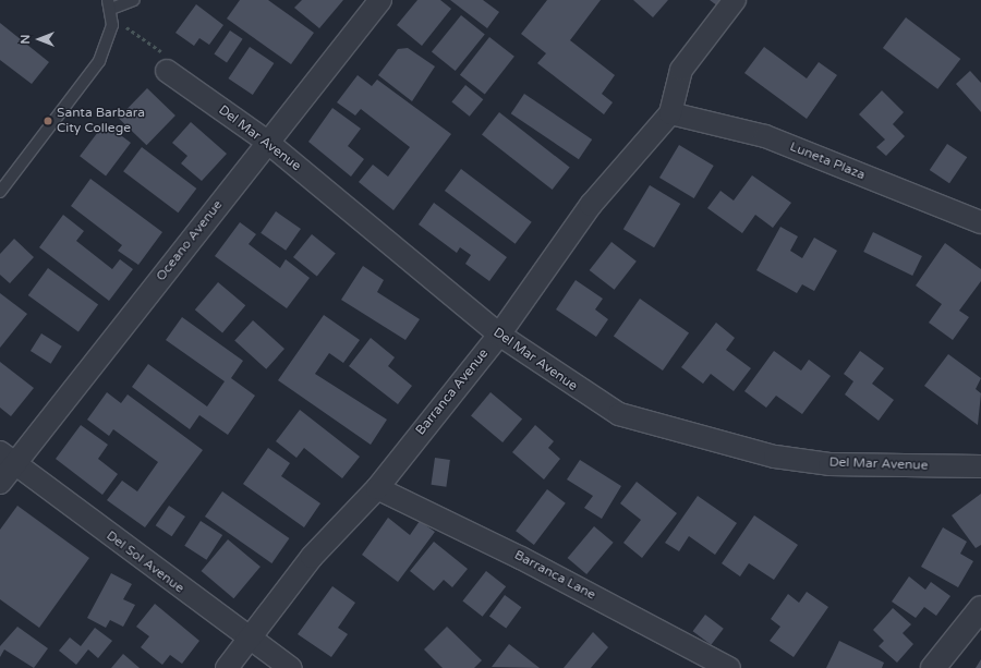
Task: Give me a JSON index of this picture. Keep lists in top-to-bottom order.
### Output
{
  "streets": {
    "street": [
      "Del Mar Avenue",
      "Luneta Plaza",
      "Oceano Avenue",
      "Barranca Avenue",
      "Del Sol Avenue",
      "Barranca Lane"
    ]
  },
  "crossings": [
    ["Del Mar Avenue", "Oceano Avenue"],
    ["Del Mar Avenue", "Barranca Avenue"],
    ["Luneta Plaza", "Barranca Avenue"],
    ["Oceano Avenue", "Del Sol Avenue"],
    ["Barranca Avenue", "Del Sol Avenue"],
    ["Barranca Avenue", "Barranca Lane"]
  ],
  "places": ["Santa Barbara City College"],
  "north": "left"
}
